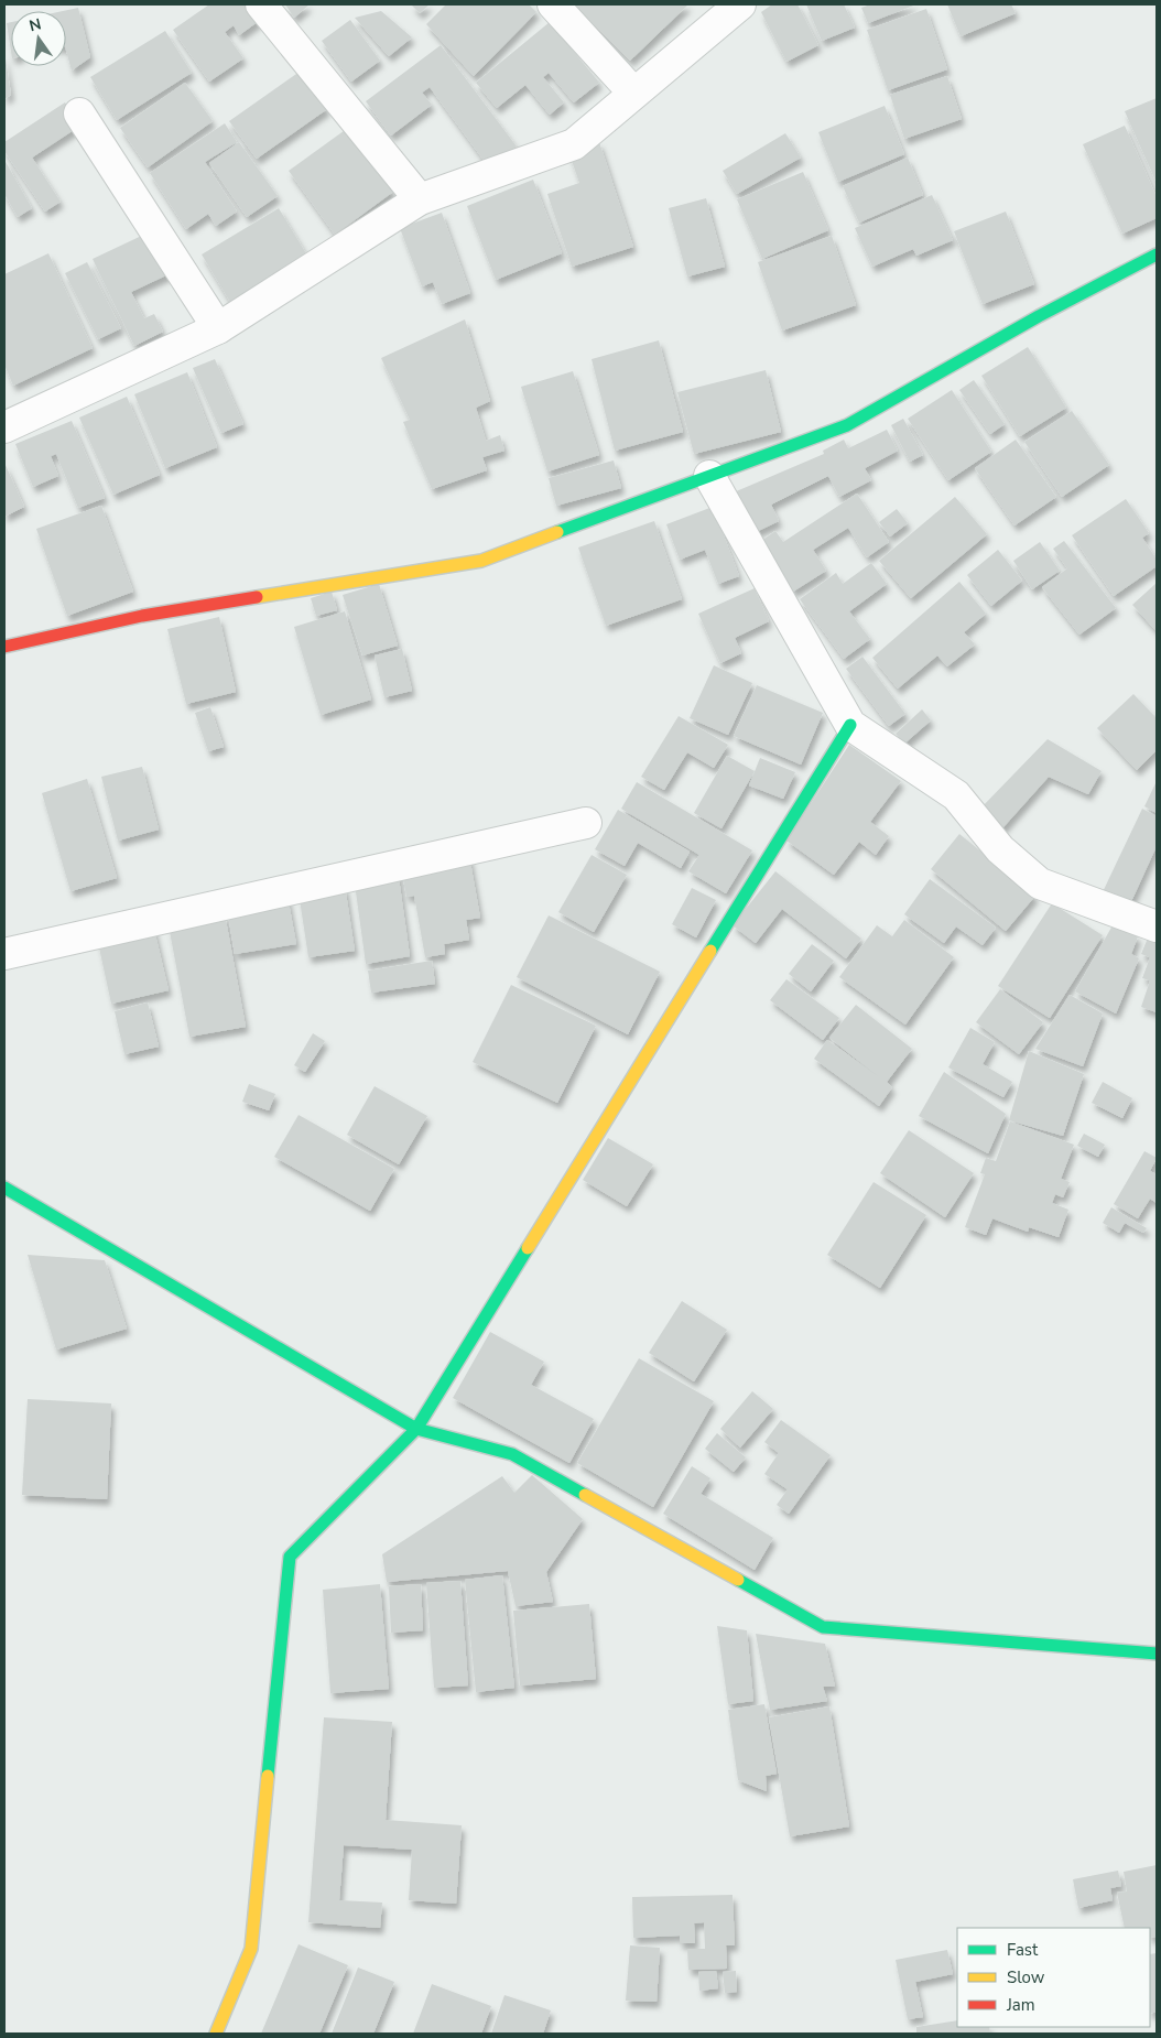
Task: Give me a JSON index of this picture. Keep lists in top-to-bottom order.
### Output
{
  "legend": ["Fast", "Slow", "Jam"],
  "north": "top"
}
